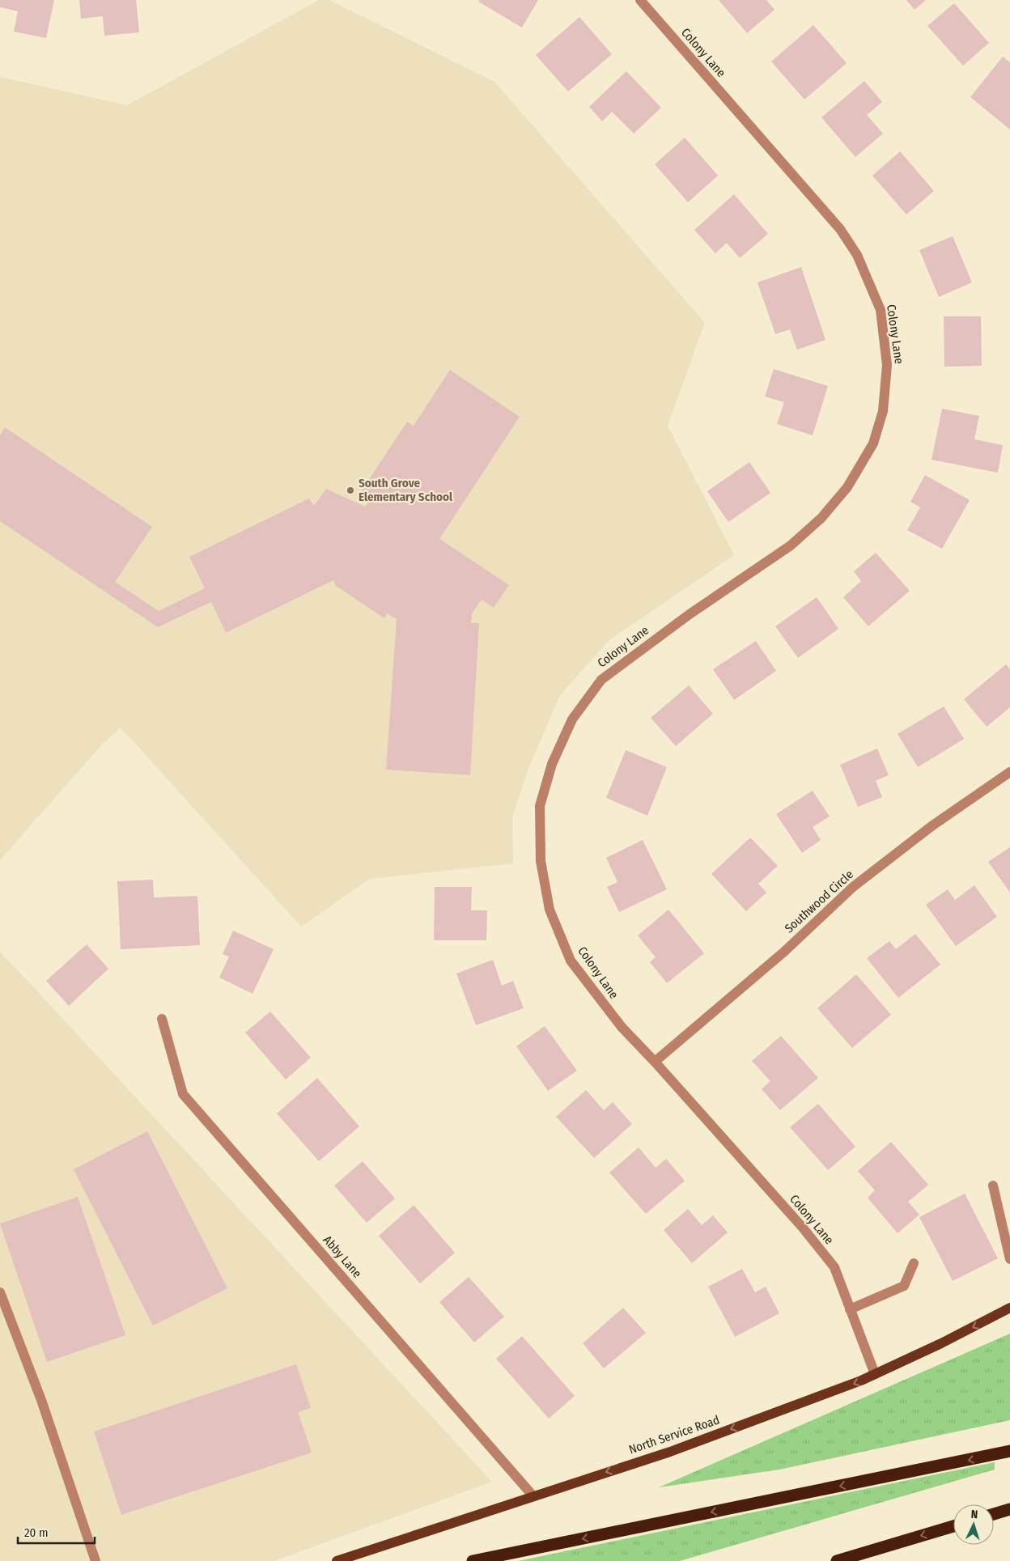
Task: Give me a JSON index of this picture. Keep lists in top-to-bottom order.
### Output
{
  "streets": {
    "main road": ["North Service Road"],
    "street": ["Colony Lane", "Southwood Circle", "Abby Lane"]
  },
  "crossings": [
    ["Colony Lane", "Southwood Circle"],
    ["Colony Lane", "North Service Road"],
    ["Abby Lane", "North Service Road"]
  ],
  "one_way": ["North Service Road"],
  "places": ["South Grove Elementary School"],
  "scale_bar": "20 m",
  "north": "top"
}
